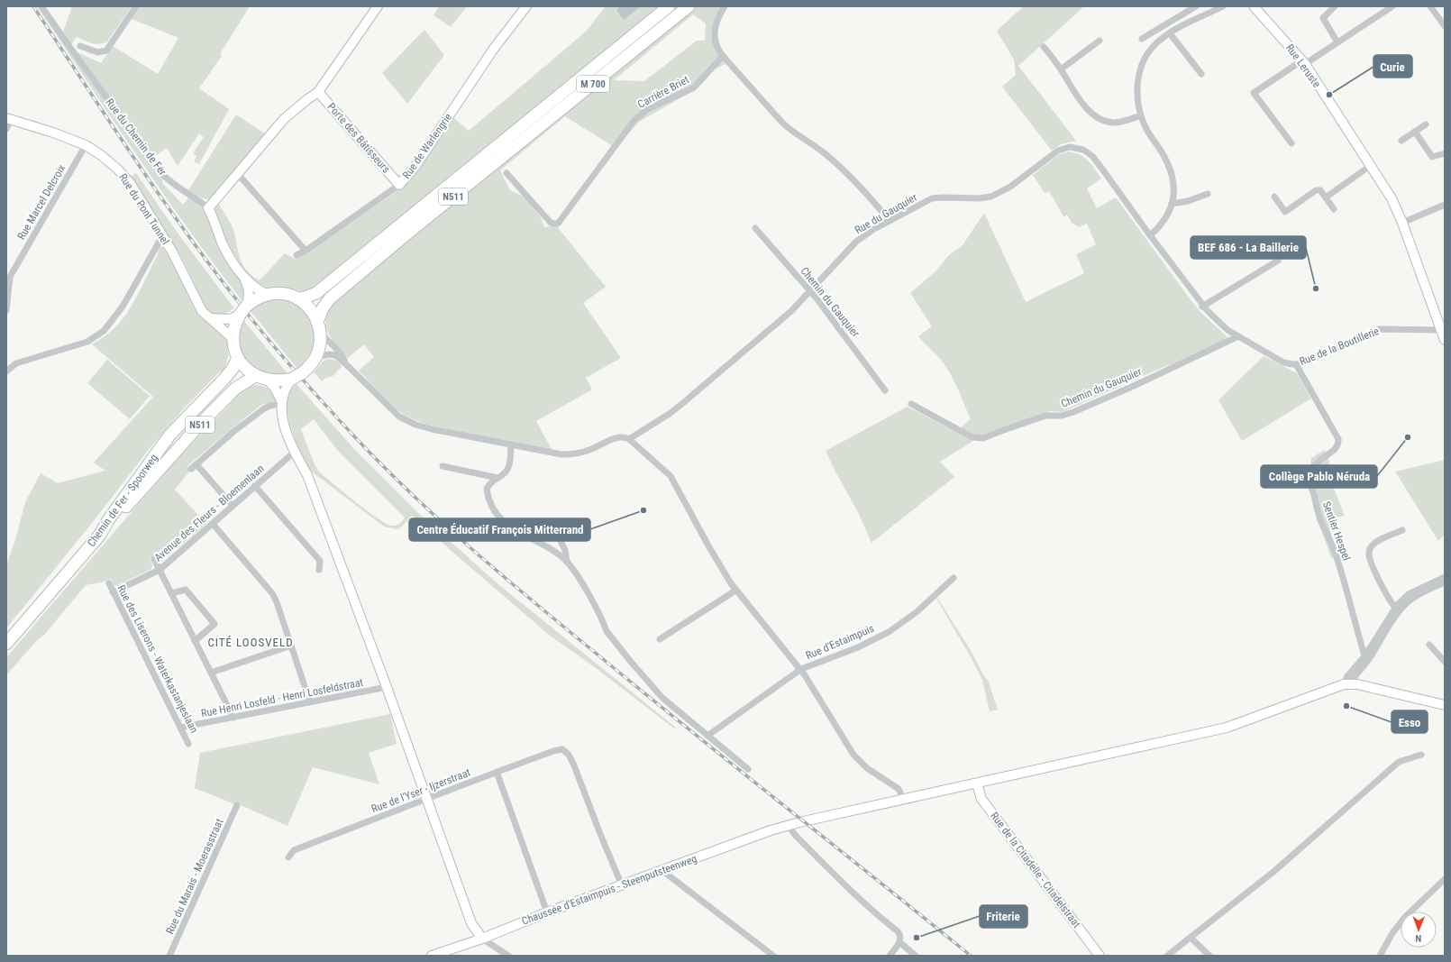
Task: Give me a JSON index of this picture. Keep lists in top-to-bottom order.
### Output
{
  "streets": {
    "highway": ["M 700", "N511", "Chemin de Fer - Spoorweg"],
    "main road": [
      "Rue Leruste",
      "Rue du Chemin de Fer",
      "Porte des Bâtisseurs",
      "Rue de Warlengrie",
      "Rue du Pont Tunnel",
      "Rue de la Citadelle - Citadelstraat",
      "Chaussée d'Estaimpuis - Steenputsteenweg"
    ],
    "street": [
      "Carrière Briet",
      "Rue Marcel Delcroix",
      "Rue du Gauquier",
      "Chemin du Gauquier",
      "Rue de la Boutillerie",
      "Avenue des Fleurs - Bloemenlaan",
      "Sentier Hespel",
      "Rue d'Estaimpuis",
      "Rue des Liserons - Waterkastanjeslaan",
      "Rue Henri Losfeld - Henri Losfeldstraat",
      "Rue de l'Yser - Ijzerstraat",
      "Rue du Marais - Moerasstraat"
    ]
  },
  "crossings": [
    ["Rue Leruste", "Rue de la Boutillerie"],
    ["M 700", "N511"],
    ["Rue du Chemin de Fer", "N511"],
    ["Rue du Chemin de Fer", "Rue du Pont Tunnel"],
    ["Rue du Chemin de Fer", "Chemin de Fer - Spoorweg"],
    ["Porte des Bâtisseurs", "Rue de Warlengrie"],
    ["N511", "Rue du Pont Tunnel"],
    ["N511", "Chemin de Fer - Spoorweg"],
    ["Rue Marcel Delcroix", "Rue du Pont Tunnel"],
    ["Rue du Pont Tunnel", "Chemin de Fer - Spoorweg"],
    ["Rue du Gauquier", "Chemin du Gauquier"],
    ["Rue du Gauquier", "Rue de la Boutillerie"],
    ["Chemin du Gauquier", "Rue de la Boutillerie"],
    ["Rue de la Boutillerie", "Sentier Hespel"],
    ["Avenue des Fleurs - Bloemenlaan", "Rue des Liserons - Waterkastanjeslaan"],
    ["Rue des Liserons - Waterkastanjeslaan", "Rue Henri Losfeld - Henri Losfeldstraat"],
    ["Rue de l'Yser - Ijzerstraat", "Chaussée d'Estaimpuis - Steenputsteenweg"],
    ["Rue de la Citadelle - Citadelstraat", "Chaussée d'Estaimpuis - Steenputsteenweg"]
  ],
  "districts": ["CITÉ LOOSVELD"],
  "places": [
    "Curie",
    "BEF 686 - La Baillerie",
    "Collège Pablo Néruda",
    "Centre Éducatif François Mitterrand",
    "Esso",
    "Friterie"
  ],
  "north": "bottom"
}
